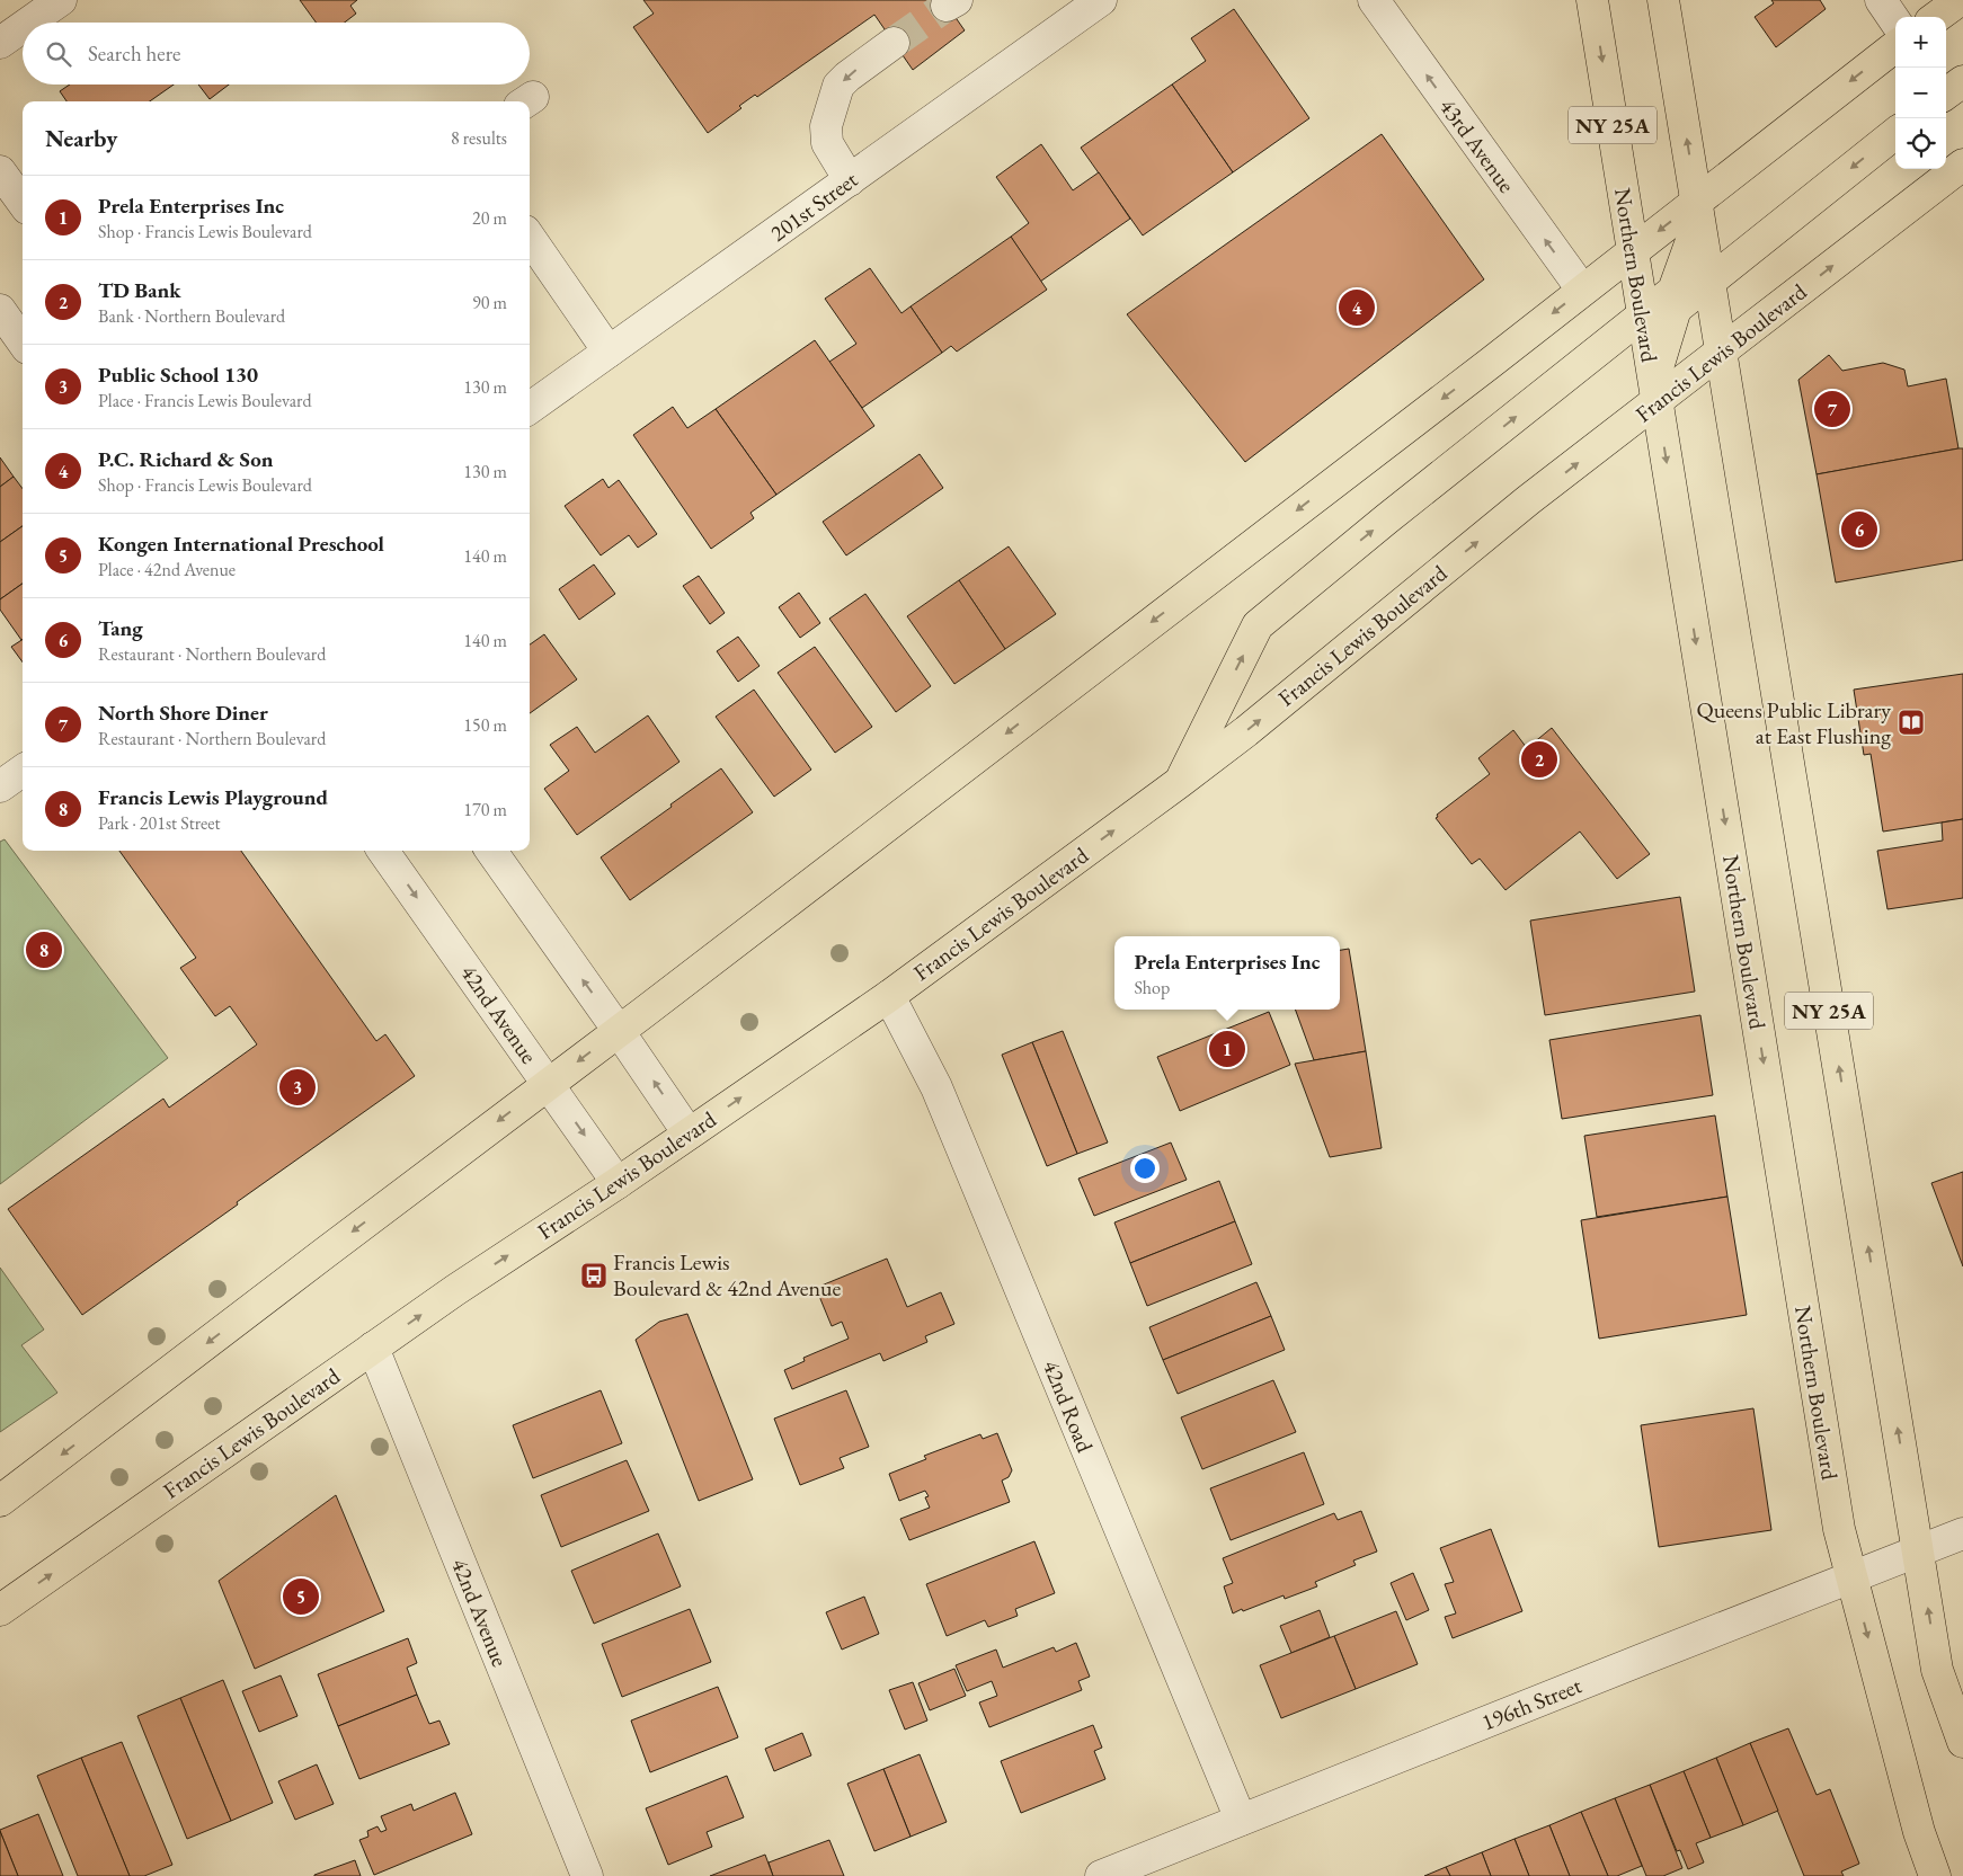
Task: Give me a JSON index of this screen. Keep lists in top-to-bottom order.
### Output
{
  "streets": {
    "main road": ["NY 25A", "Northern Boulevard", "Francis Lewis Boulevard"],
    "street": [
      "43rd Avenue",
      "201st Street",
      "42nd Avenue",
      "42nd Road",
      "196th Street"
    ]
  },
  "crossings": [
    ["NY 25A", "Francis Lewis Boulevard"],
    ["NY 25A", "196th Street"],
    ["Northern Boulevard", "Francis Lewis Boulevard"],
    ["Northern Boulevard", "196th Street"],
    ["Francis Lewis Boulevard", "42nd Avenue"],
    ["Francis Lewis Boulevard", "42nd Road"],
    ["42nd Road", "196th Street"]
  ],
  "one_way": ["43rd Avenue"],
  "places": {
    "library": ["Queens Public Library at East Flushing"],
    "bus stop": ["Francis Lewis Boulevard & 42nd Avenue"]
  },
  "page": {
    "map_buttons": ["+", "−"],
    "search": "Search here",
    "heading": ["Nearby", "8 results"],
    "list": [
      {
        "mark": "1",
        "name": "Prela Enterprises Inc",
        "note": "Shop · Francis Lewis Boulevard",
        "value": "20 m"
      },
      {
        "mark": "2",
        "name": "TD Bank",
        "note": "Bank · Northern Boulevard",
        "value": "90 m"
      },
      {
        "mark": "3",
        "name": "Public School 130",
        "note": "Place · Francis Lewis Boulevard",
        "value": "130 m"
      },
      {
        "mark": "4",
        "name": "P.C. Richard & Son",
        "note": "Shop · Francis Lewis Boulevard",
        "value": "130 m"
      },
      {
        "mark": "5",
        "name": "Kongen International Preschool",
        "note": "Place · 42nd Avenue",
        "value": "140 m"
      },
      {
        "mark": "6",
        "name": "Tang",
        "note": "Restaurant · Northern Boulevard",
        "value": "140 m"
      },
      {
        "mark": "7",
        "name": "North Shore Diner",
        "note": "Restaurant · Northern Boulevard",
        "value": "150 m"
      },
      {
        "mark": "8",
        "name": "Francis Lewis Playground",
        "note": "Park · 201st Street",
        "value": "170 m"
      }
    ],
    "pins": [
      "4",
      "7",
      "6",
      "2",
      "8",
      "1",
      "3",
      "5"
    ],
    "popup": ["Prela Enterprises Inc", "Shop"]
  }
}
